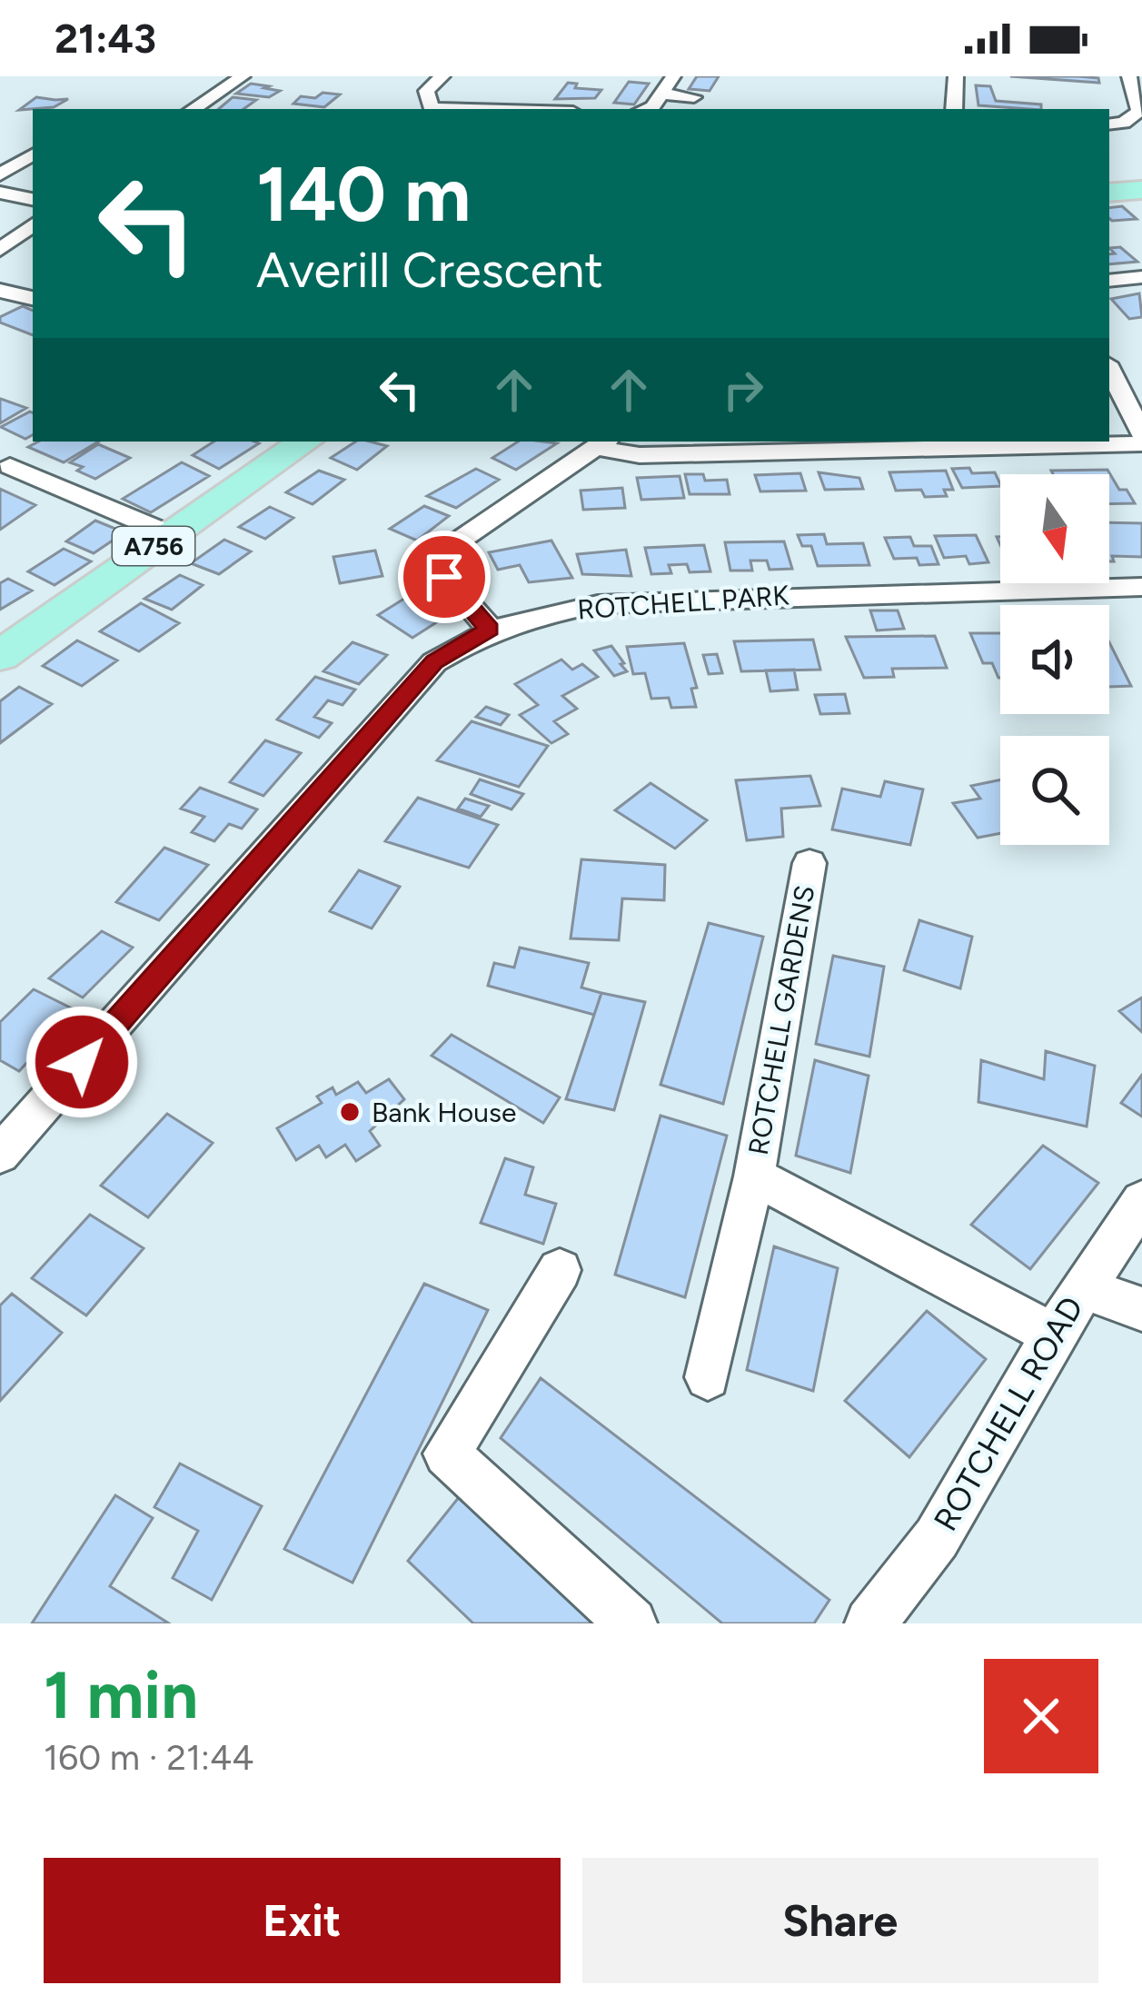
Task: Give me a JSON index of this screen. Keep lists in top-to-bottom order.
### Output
{
  "streets": {
    "main road": ["A756"],
    "street": ["ROTCHELL PARK", "ROTCHELL GARDENS", "ROTCHELL ROAD"]
  },
  "crossings": [
    ["ROTCHELL GARDENS", "ROTCHELL ROAD"]
  ],
  "places": ["Bank House"],
  "north": "bottom",
  "page": {
    "status": "21:43",
    "turn": ["140 m", "Averill Crescent"],
    "heading": ["1 min", "160 m · 21:44"],
    "buttons": ["Exit", "Share"]
  }
}
